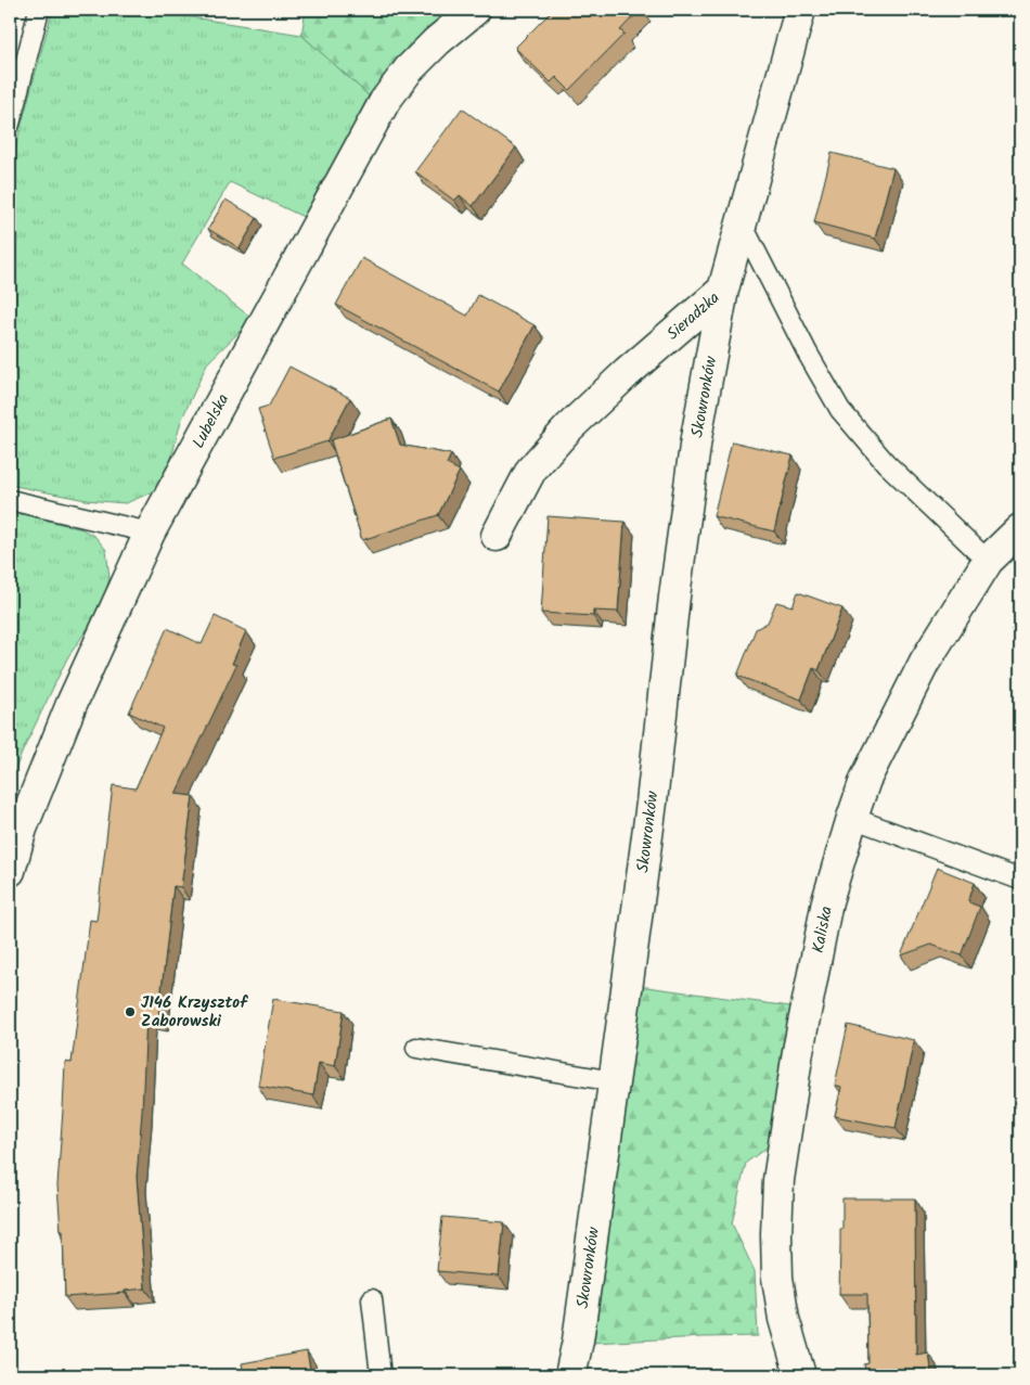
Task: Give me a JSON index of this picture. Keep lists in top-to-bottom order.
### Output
{
  "streets": {
    "street": [
      "Sieradzka",
      "Skowronków",
      "Lubelska",
      "Kaliska"
    ]
  },
  "crossings": [
    ["Sieradzka", "Skowronków"]
  ],
  "places": ["J146 Krzysztof Zaborowski"]
}
